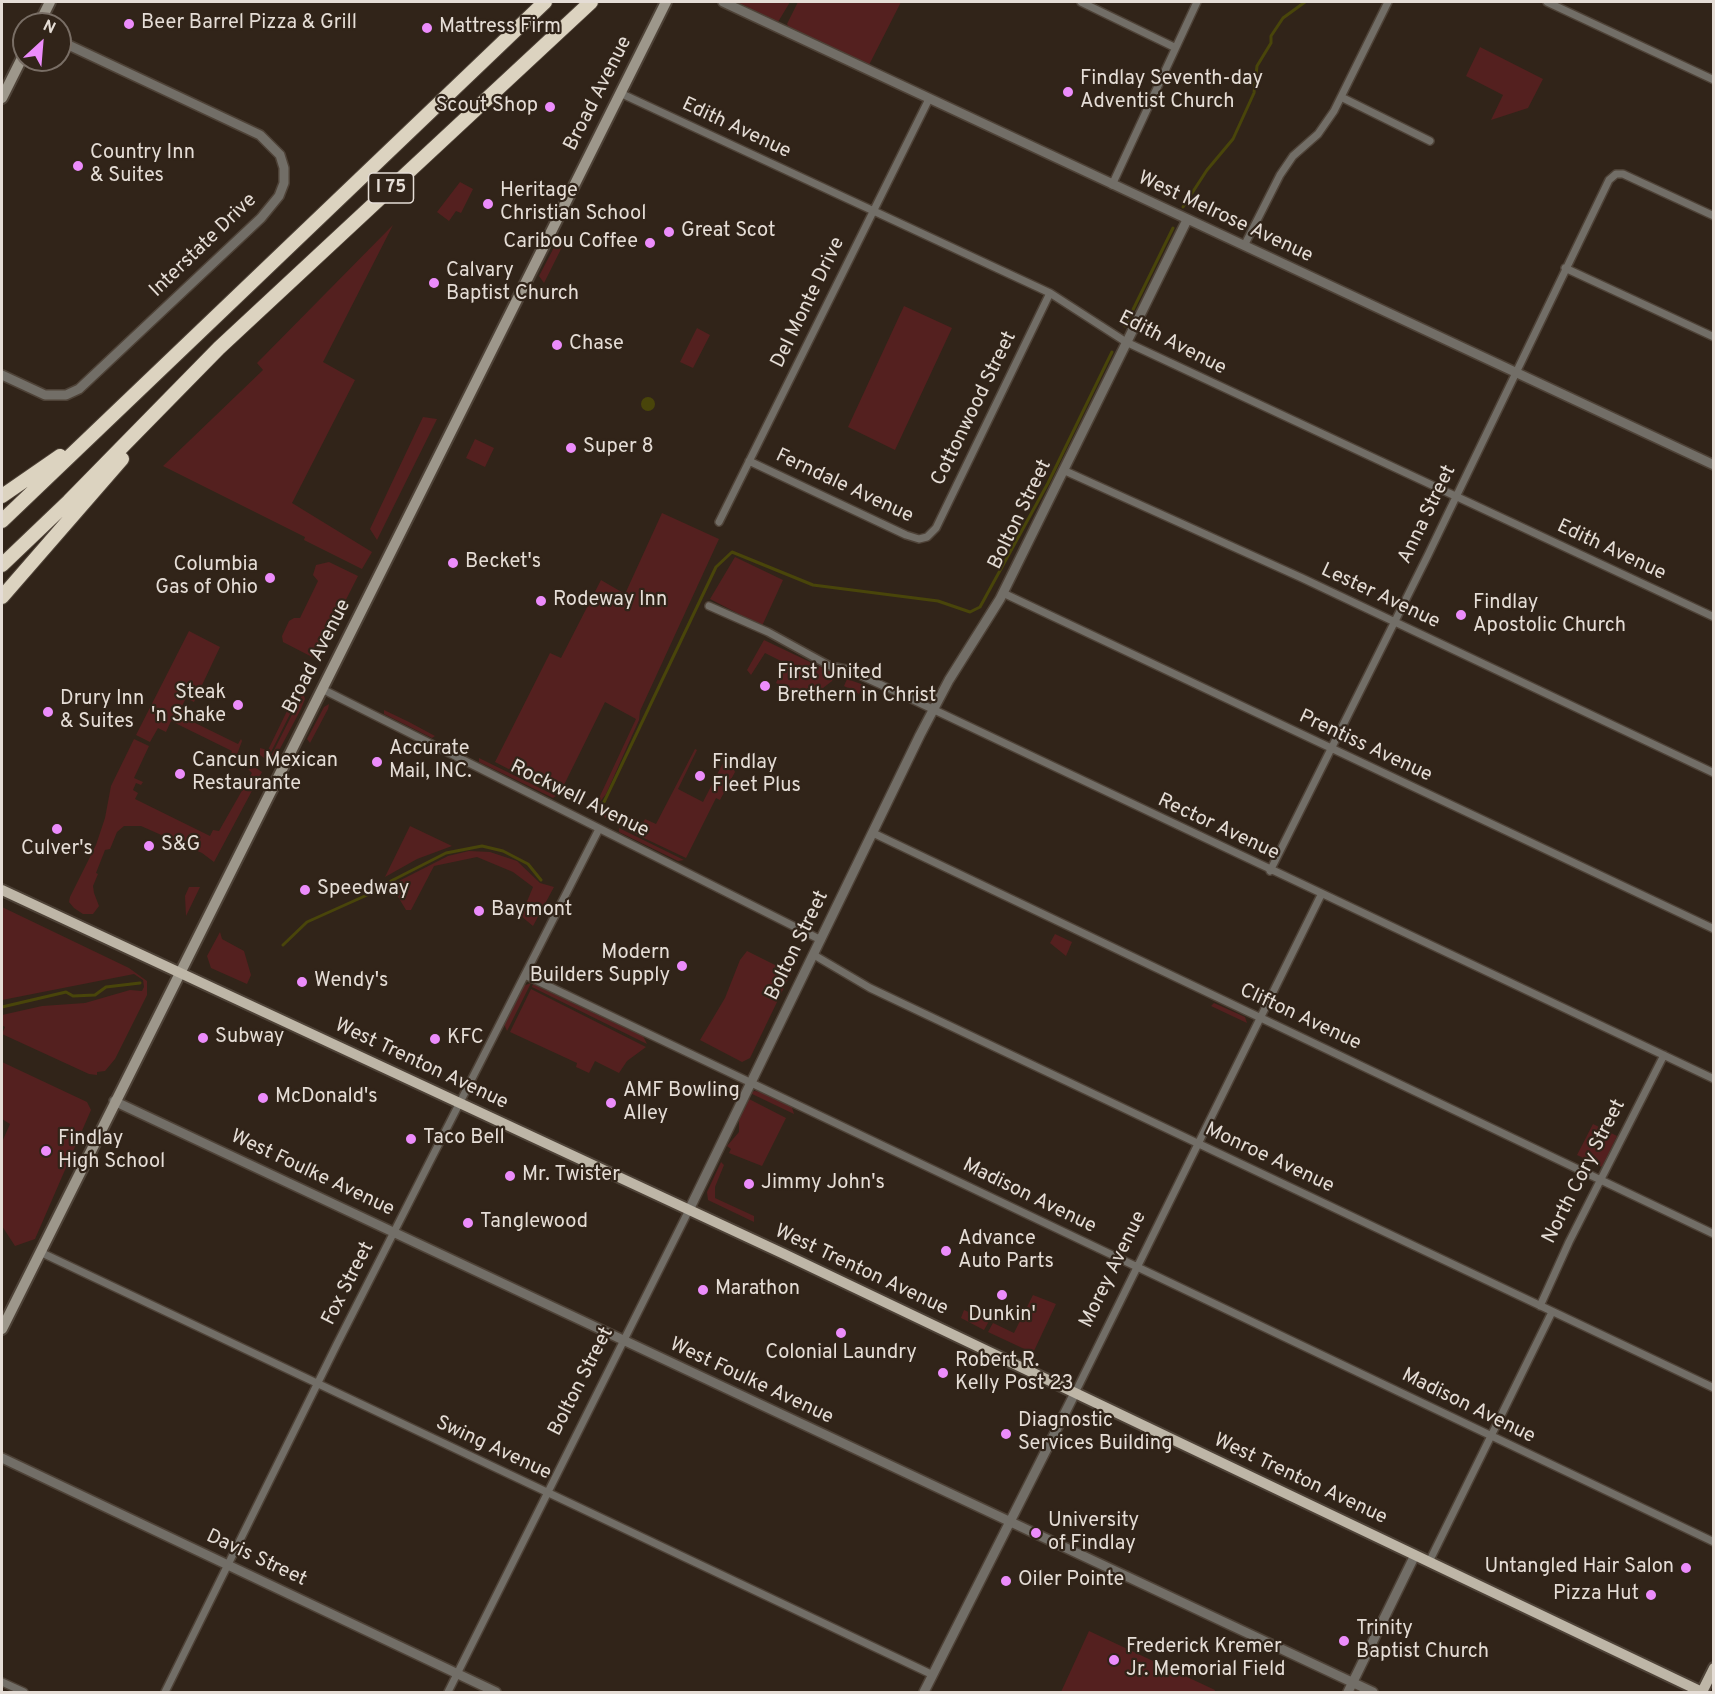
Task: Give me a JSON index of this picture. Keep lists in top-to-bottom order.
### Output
{
  "streets": {
    "highway": ["I 75"],
    "main road": ["Broad Avenue", "West Trenton Avenue"],
    "street": [
      "Edith Avenue",
      "West Melrose Avenue",
      "Interstate Drive",
      "Del Monte Drive",
      "Cottonwood Street",
      "Ferndale Avenue",
      "Bolton Street",
      "Anna Street",
      "Lester Avenue",
      "Prentiss Avenue",
      "Rockwell Avenue",
      "Rector Avenue",
      "Clifton Avenue",
      "Monroe Avenue",
      "North Cory Street",
      "West Foulke Avenue",
      "Madison Avenue",
      "Morey Avenue",
      "Fox Street",
      "Swing Avenue",
      "Davis Street"
    ]
  },
  "crossings": [
    ["Broad Avenue", "Edith Avenue"],
    ["Broad Avenue", "Rockwell Avenue"],
    ["Broad Avenue", "West Trenton Avenue"],
    ["Broad Avenue", "West Foulke Avenue"],
    ["Broad Avenue", "Swing Avenue"],
    ["Edith Avenue", "Del Monte Drive"],
    ["Edith Avenue", "Cottonwood Street"],
    ["Edith Avenue", "Bolton Street"],
    ["Edith Avenue", "Anna Street"],
    ["West Melrose Avenue", "Del Monte Drive"],
    ["West Melrose Avenue", "Bolton Street"],
    ["West Melrose Avenue", "Anna Street"],
    ["Del Monte Drive", "Ferndale Avenue"],
    ["Cottonwood Street", "Ferndale Avenue"],
    ["Bolton Street", "Lester Avenue"],
    ["Bolton Street", "Prentiss Avenue"],
    ["Bolton Street", "Rockwell Avenue"],
    ["Bolton Street", "Rector Avenue"],
    ["Bolton Street", "Clifton Avenue"],
    ["Bolton Street", "West Trenton Avenue"],
    ["Bolton Street", "Monroe Avenue"],
    ["Bolton Street", "West Foulke Avenue"],
    ["Bolton Street", "Madison Avenue"],
    ["Bolton Street", "Swing Avenue"],
    ["Bolton Street", "Davis Street"],
    ["Anna Street", "Lester Avenue"],
    ["Anna Street", "Prentiss Avenue"],
    ["Anna Street", "Rector Avenue"],
    ["Rockwell Avenue", "Fox Street"],
    ["Rector Avenue", "North Cory Street"],
    ["Rector Avenue", "Morey Avenue"],
    ["Clifton Avenue", "North Cory Street"],
    ["Clifton Avenue", "Morey Avenue"],
    ["West Trenton Avenue", "Morey Avenue"],
    ["West Trenton Avenue", "Fox Street"],
    ["Monroe Avenue", "North Cory Street"],
    ["Monroe Avenue", "Morey Avenue"],
    ["West Foulke Avenue", "Morey Avenue"],
    ["West Foulke Avenue", "Fox Street"],
    ["Madison Avenue", "Morey Avenue"],
    ["Madison Avenue", "Fox Street"],
    ["Morey Avenue", "Swing Avenue"],
    ["Fox Street", "Swing Avenue"],
    ["Fox Street", "Davis Street"]
  ],
  "places": [
    "Beer Barrel Pizza & Grill",
    "Mattress Firm",
    "Findlay Seventh-day Adventist Church",
    "Scout Shop",
    "Country Inn & Suites",
    "Heritage Christian School",
    "Great Scot",
    "Caribou Coffee",
    "Calvary Baptist Church",
    "Chase",
    "Super 8",
    "Becket's",
    "Columbia Gas of Ohio",
    "Rodeway Inn",
    "Findlay Apostolic Church",
    "First United Brethern in Christ",
    "Steak 'n Shake",
    "Drury Inn & Suites",
    "Accurate Mail, INC.",
    "Cancun Mexican Restaurante",
    "Findlay Fleet Plus",
    "Culver's",
    "S&G",
    "Speedway",
    "Baymont",
    "Modern Builders Supply",
    "Wendy's",
    "Subway",
    "KFC",
    "McDonald's",
    "AMF Bowling Alley",
    "Taco Bell",
    "Findlay High School",
    "Mr. Twister",
    "Jimmy John's",
    "Tanglewood",
    "Advance Auto Parts",
    "Marathon",
    "Dunkin'",
    "Colonial Laundry",
    "Robert R. Kelly Post 23",
    "Diagnostic Services Building",
    "University of Findlay",
    "Untangled Hair Salon",
    "Oiler Pointe",
    "Pizza Hut",
    "Trinity Baptist Church",
    "Frederick Kremer Jr. Memorial Field"
  ],
  "north": "top right"
}
